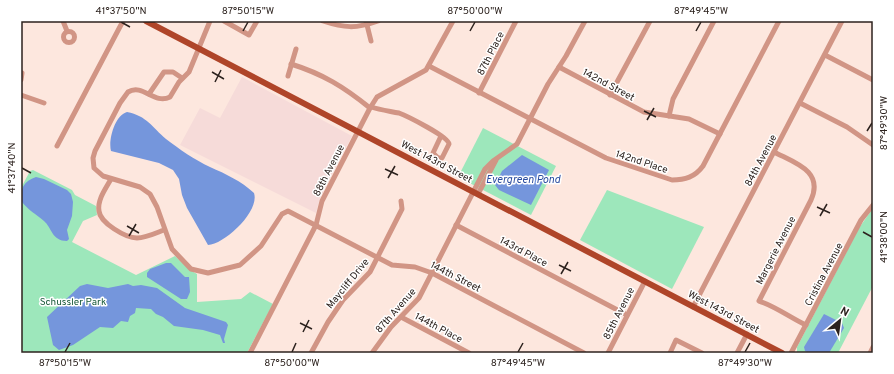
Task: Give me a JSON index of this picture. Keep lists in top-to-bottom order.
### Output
{
  "streets": {
    "main road": ["West 143rd Street"],
    "street": [
      "87th Place",
      "142nd Street",
      "84th Avenue",
      "142nd Place",
      "88th Avenue",
      "Margerie Avenue",
      "143rd Place",
      "Cristina Avenue",
      "144th Street",
      "Maycliff Drive",
      "87th Avenue",
      "85th Avenue",
      "144th Place"
    ]
  },
  "crossings": [
    ["87th Place", "142nd Place"],
    ["142nd Street", "142nd Place"],
    ["84th Avenue", "West 143rd Street"],
    ["84th Avenue", "Margerie Avenue"],
    ["West 143rd Street", "88th Avenue"],
    ["West 143rd Street", "87th Avenue"],
    ["West 143rd Street", "85th Avenue"],
    ["142nd Place", "88th Avenue"],
    ["142nd Place", "87th Avenue"],
    ["88th Avenue", "144th Street"],
    ["Margerie Avenue", "Cristina Avenue"],
    ["143rd Place", "87th Avenue"],
    ["143rd Place", "85th Avenue"],
    ["144th Street", "Maycliff Drive"],
    ["144th Street", "87th Avenue"],
    ["87th Avenue", "144th Place"]
  ],
  "water": ["Evergreen Pond"],
  "parks": ["Schussler Park"],
  "north": "top right",
  "coordinates": [
    "41°37'50\"N",
    "87°50'15\"W",
    "87°50'00\"W",
    "87°49'45\"W",
    "87°49'30\"W",
    "41°37'40\"N",
    "41°38'00\"N"
  ]
}
